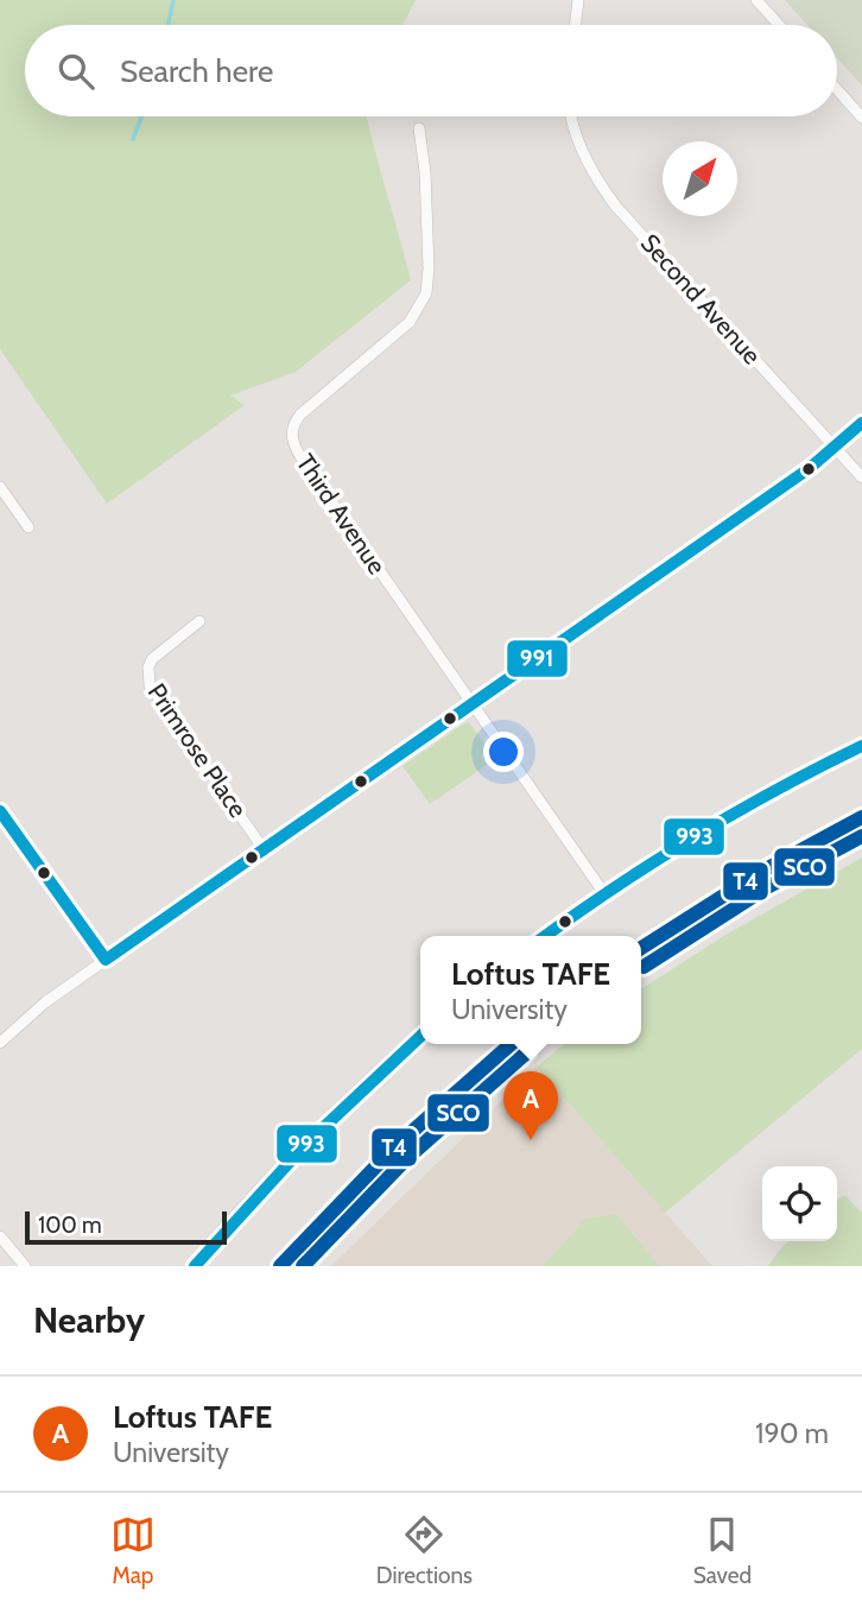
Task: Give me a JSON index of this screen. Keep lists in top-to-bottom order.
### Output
{
  "streets": {
    "street": ["Second Avenue", "Third Avenue", "Primrose Place"]
  },
  "lines": [
    "transit line 991",
    "transit line 993",
    "transit line T4",
    "transit line SCO"
  ],
  "scale_bar": "100 m",
  "north": "top right",
  "page": {
    "search": "Search here",
    "popup": ["Loftus TAFE", "University"],
    "pins": "A",
    "scale": "100 m",
    "heading": "Nearby",
    "list": [
      {
        "mark": "A",
        "name": "Loftus TAFE",
        "note": "University",
        "value": "190 m"
      }
    ],
    "nav": ["Map", "Directions", "Saved"]
  }
}
